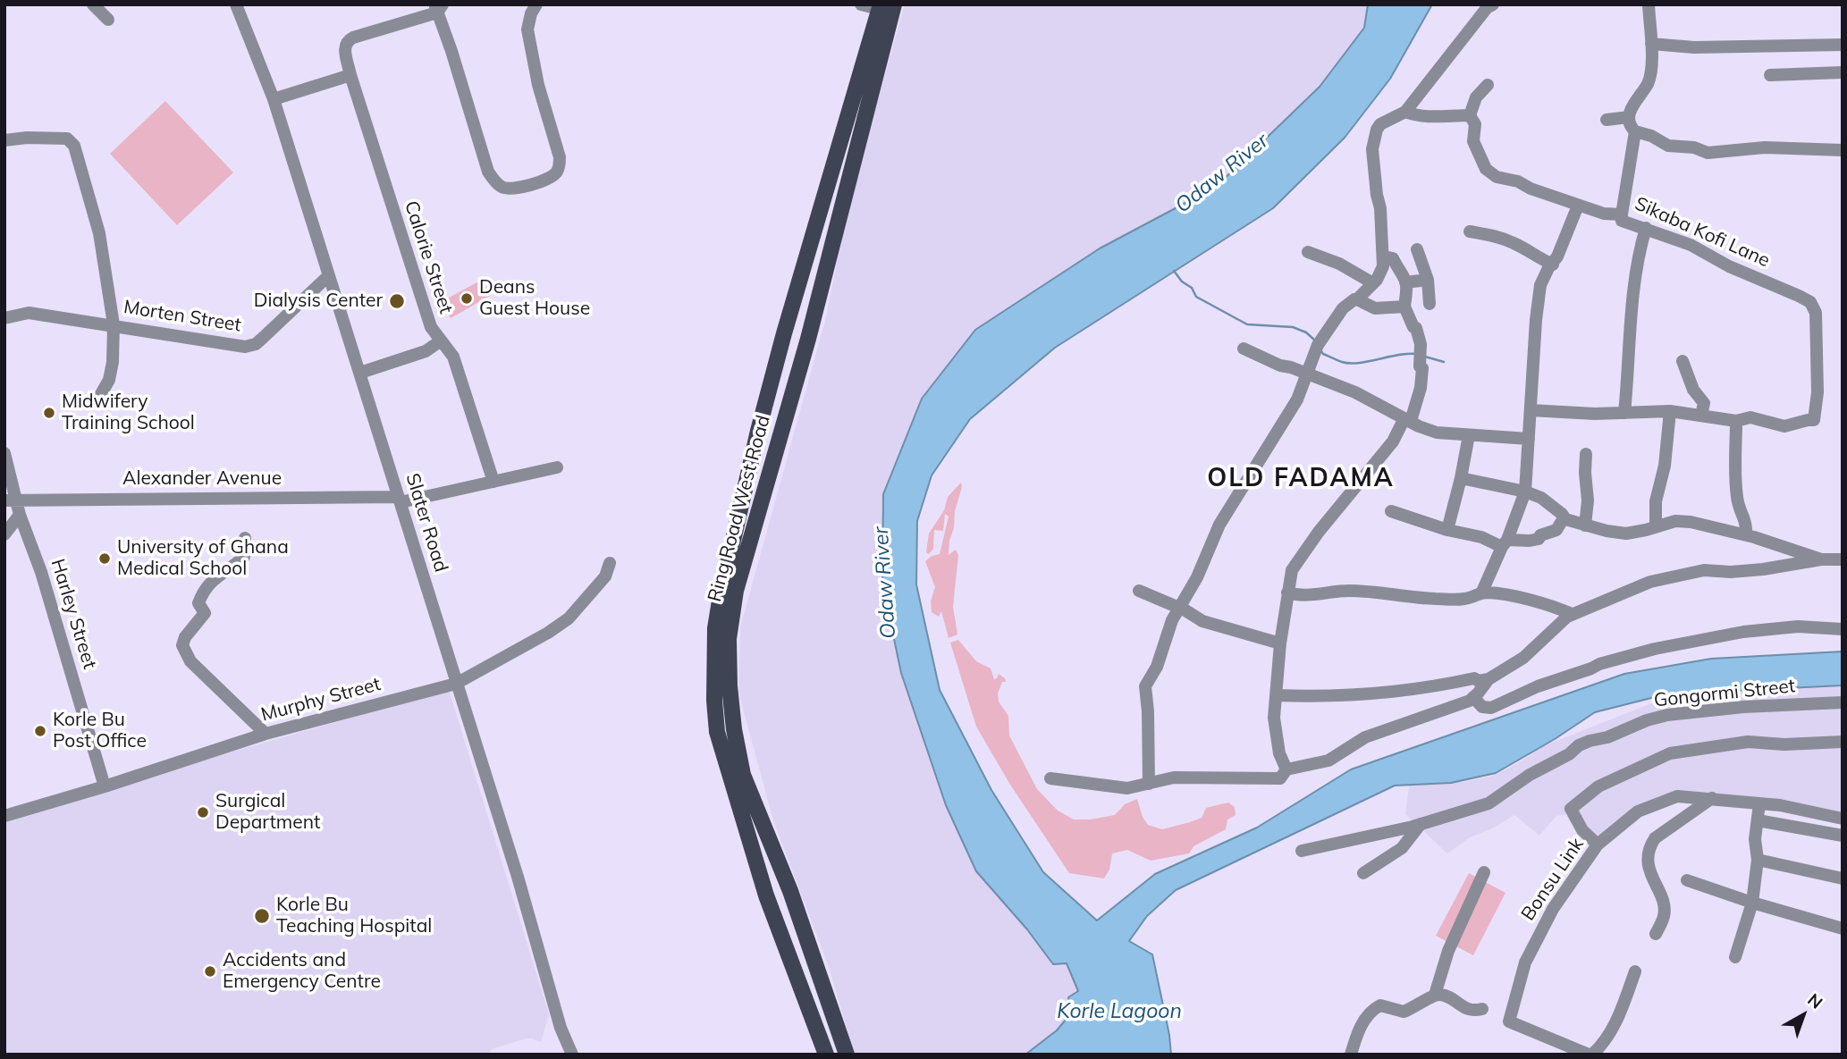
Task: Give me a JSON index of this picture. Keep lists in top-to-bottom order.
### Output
{
  "streets": {
    "main road": ["Ring Road West Road"],
    "street": [
      "Sikaba Kofi Lane",
      "Calorie Street",
      "Morten Street",
      "Alexander Avenue",
      "Slater Road",
      "Harley Street",
      "Gongormi Street",
      "Murphy Street",
      "Bonsu Link"
    ]
  },
  "crossings": [
    ["Calorie Street", "Alexander Avenue"],
    ["Morten Street", "Slater Road"],
    ["Alexander Avenue", "Slater Road"],
    ["Alexander Avenue", "Harley Street"],
    ["Slater Road", "Murphy Street"],
    ["Harley Street", "Murphy Street"]
  ],
  "districts": ["OLD FADAMA"],
  "water": ["Odaw River", "Korle Lagoon"],
  "places": [
    "Deans Guest House",
    "Dialysis Center",
    "Midwifery Training School",
    "University of Ghana Medical School",
    "Korle Bu Post Office",
    "Surgical Department",
    "Korle Bu Teaching Hospital",
    "Accidents and Emergency Centre"
  ],
  "north": "top right"
}
